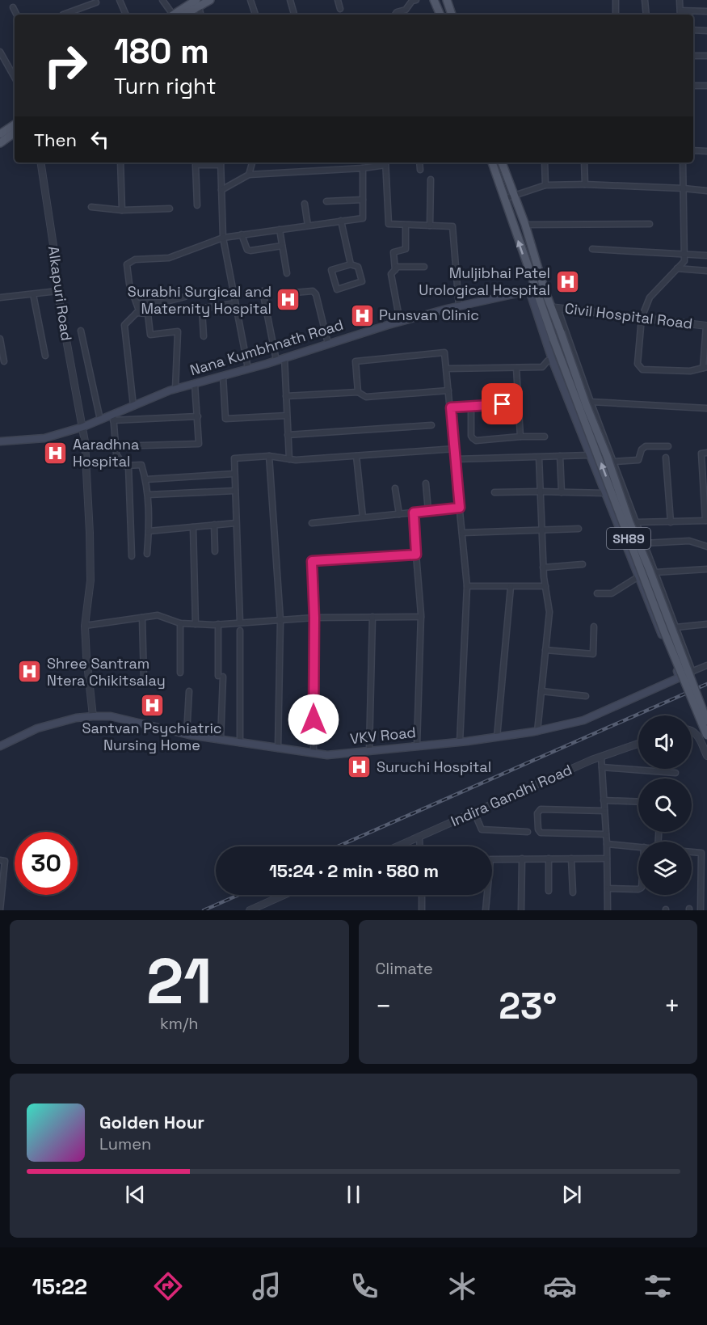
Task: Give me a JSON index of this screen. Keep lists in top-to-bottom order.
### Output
{
  "streets": {
    "main road": ["Nana Kumbhnath Road", "SH89", "VKV Road"],
    "street": ["Alkapuri Road", "Civil Hospital Road", "Indira Gandhi Road"]
  },
  "crossings": [
    ["Alkapuri Road", "Nana Kumbhnath Road"],
    ["Alkapuri Road", "VKV Road"],
    ["Civil Hospital Road", "SH89"],
    ["Nana Kumbhnath Road", "SH89"]
  ],
  "places": {
    "hospital": [
      "Muljibhai Patel Urological Hospital",
      "Surabhi Surgical and Maternity Hospital",
      "Punsvan Clinic",
      "Aaradhna Hospital",
      "Shree Santram Ntera Chikitsalay",
      "Santvan Psychiatric Nursing Home",
      "Suruchi Hospital"
    ]
  },
  "page": {
    "turn": ["180 m", "Turn right"],
    "then": "Then",
    "limit": "30",
    "trip": "15:24 · 2 min · 580 m",
    "tile": [
      ["21", "km/h"],
      "Climate"
    ],
    "heat": ["−", "23°", "+"],
    "song": ["Golden Hour", "Lumen"],
    "tabs": "15:22"
  }
}
